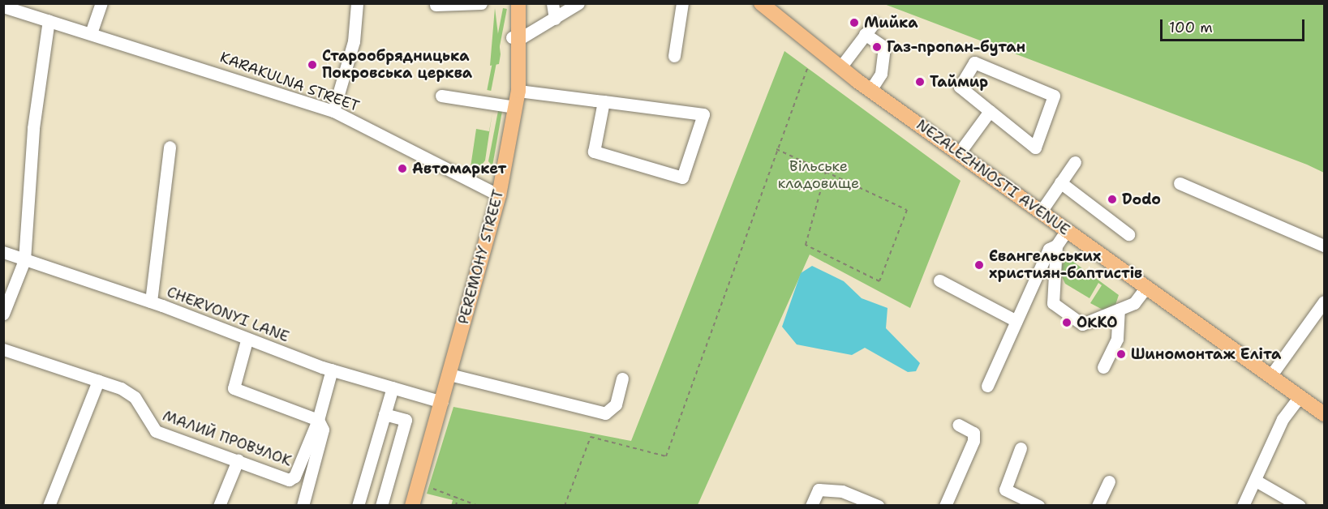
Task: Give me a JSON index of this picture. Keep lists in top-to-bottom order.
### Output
{
  "streets": {
    "main road": ["NEZALEZHNOSTI AVENUE", "PEREMOHY STREET"],
    "street": ["KARAKULNA STREET", "CHERVONYI LANE", "МАЛИЙ ПРОВУЛОК"]
  },
  "crossings": [
    ["KARAKULNA STREET", "PEREMOHY STREET"],
    ["PEREMOHY STREET", "CHERVONYI LANE"],
    ["CHERVONYI LANE", "МАЛИЙ ПРОВУЛОК"]
  ],
  "parks": ["Вільське кладовище"],
  "places": [
    "Мийка",
    "Газ-пропан-бутан",
    "Старообрядницька Покровська церква",
    "Таймир",
    "Автомаркет",
    "Dodo",
    "Євангельських християн-баптистів",
    "OKKO",
    "Шиномонтаж Еліта"
  ],
  "scale_bar": "100 m"
}
